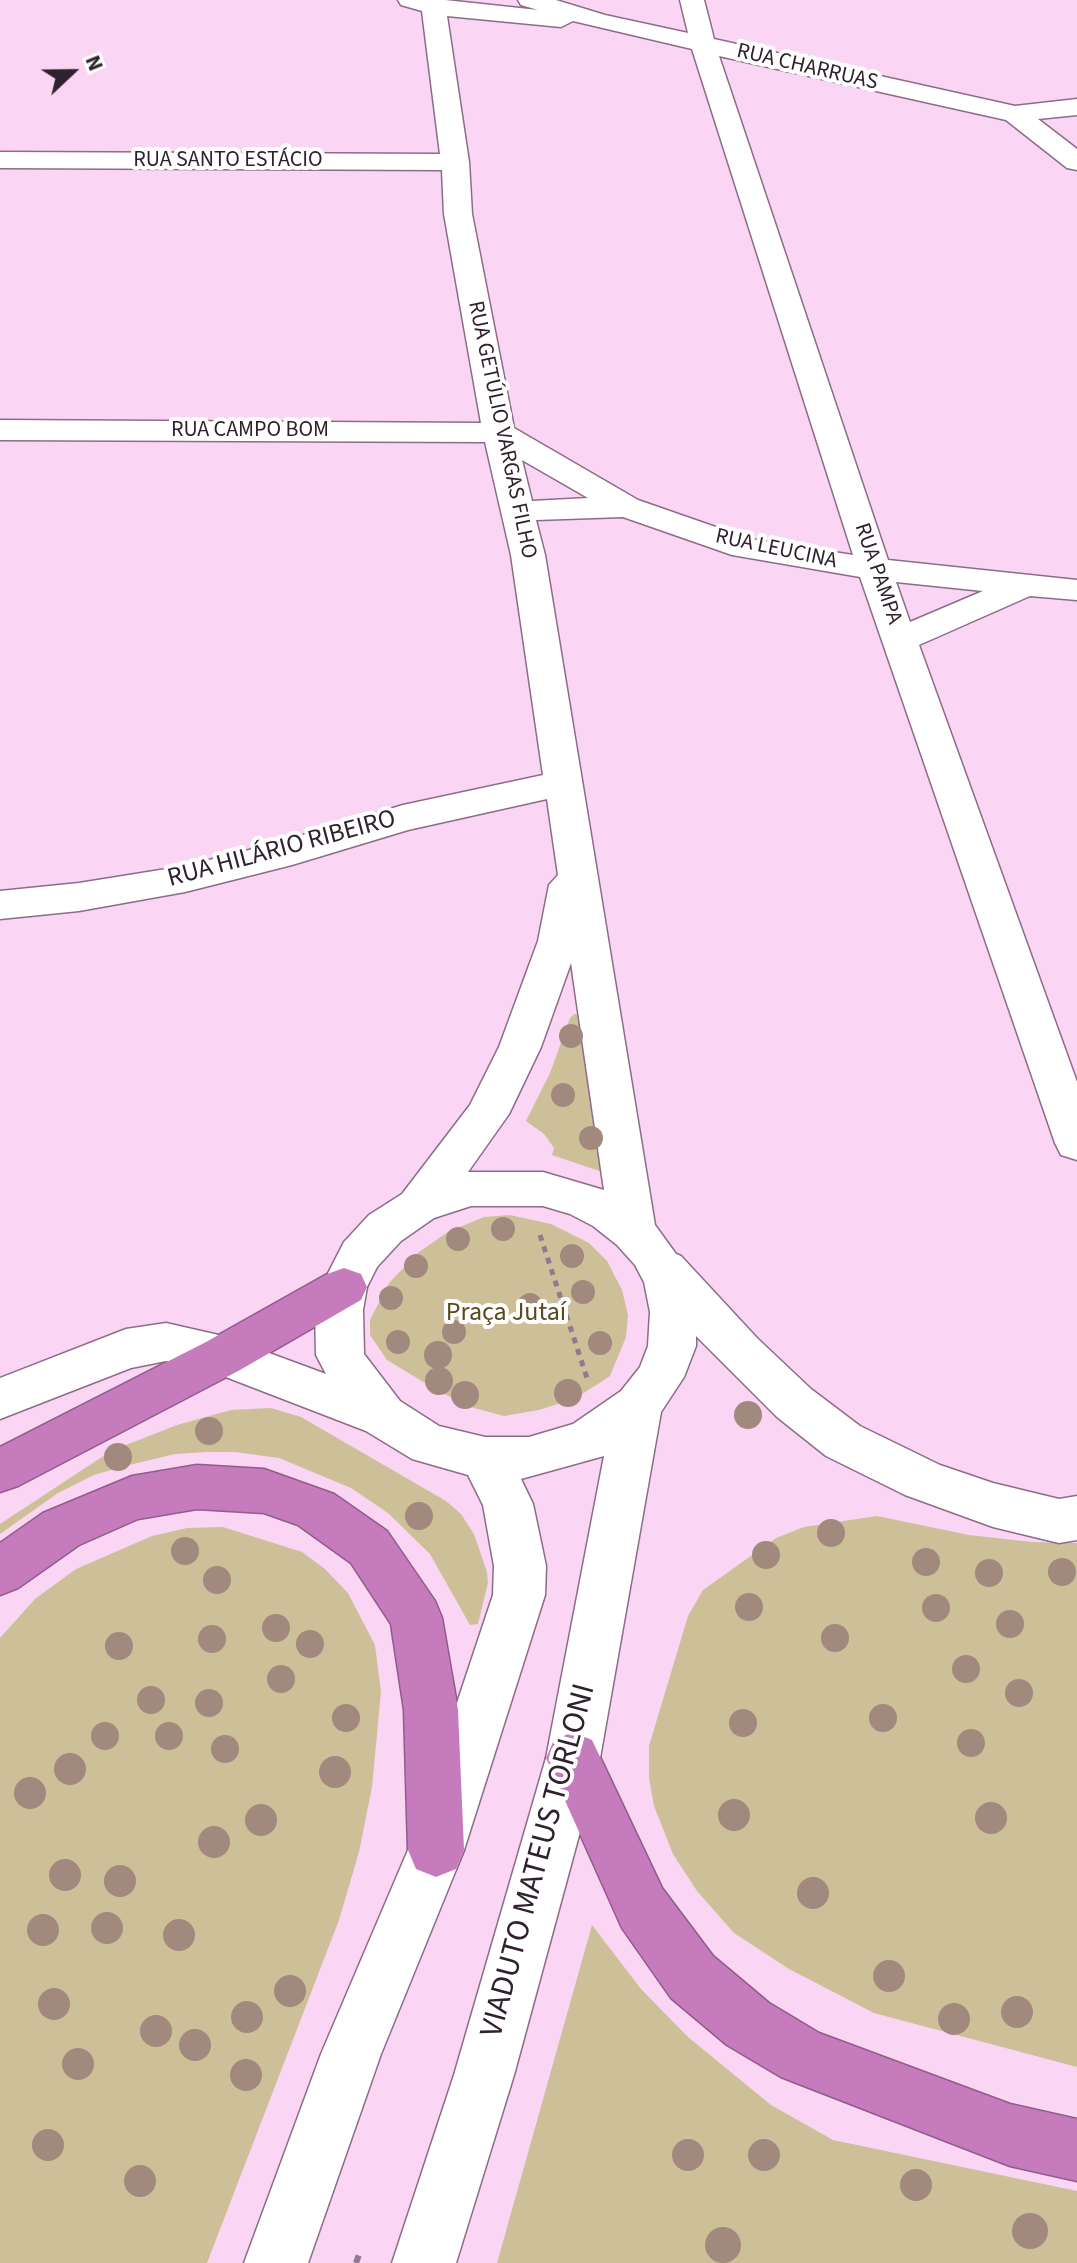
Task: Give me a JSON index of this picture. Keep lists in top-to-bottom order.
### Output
{
  "streets": {
    "street": [
      "RUA CHARRUAS",
      "RUA SANTO ESTÁCIO",
      "RUA GETÚLIO VARGAS FILHO",
      "RUA CAMPO BOM",
      "RUA LEUCINA",
      "RUA PAMPA",
      "RUA HILÁRIO RIBEIRO",
      "VIADUTO MATEUS TORLONI"
    ]
  },
  "crossings": [
    ["RUA CHARRUAS", "RUA GETÚLIO VARGAS FILHO"],
    ["RUA CHARRUAS", "RUA PAMPA"],
    ["RUA SANTO ESTÁCIO", "RUA GETÚLIO VARGAS FILHO"],
    ["RUA GETÚLIO VARGAS FILHO", "RUA CAMPO BOM"],
    ["RUA GETÚLIO VARGAS FILHO", "RUA LEUCINA"],
    ["RUA GETÚLIO VARGAS FILHO", "RUA HILÁRIO RIBEIRO"],
    ["RUA CAMPO BOM", "RUA LEUCINA"],
    ["RUA LEUCINA", "RUA PAMPA"]
  ],
  "parks": ["Praça Jutaí"],
  "north": "right"
}
